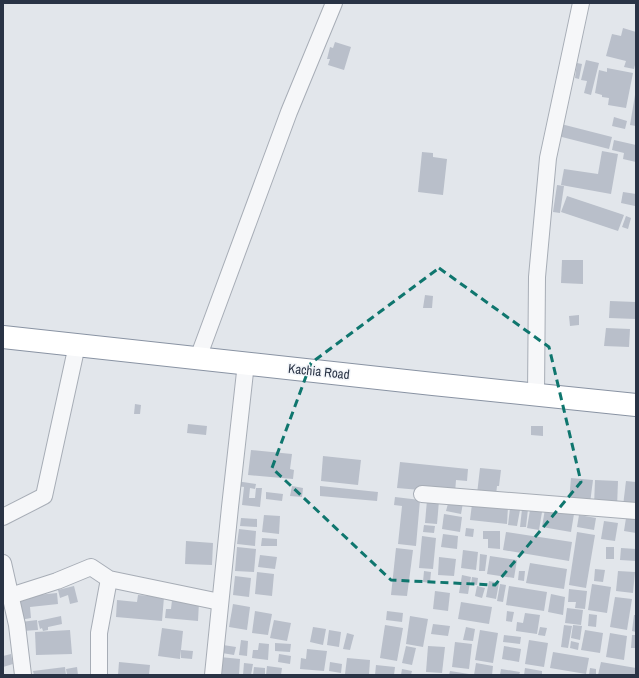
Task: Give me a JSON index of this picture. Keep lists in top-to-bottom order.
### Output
{
  "streets": {
    "highway": ["Kachia Road"]
  }
}
